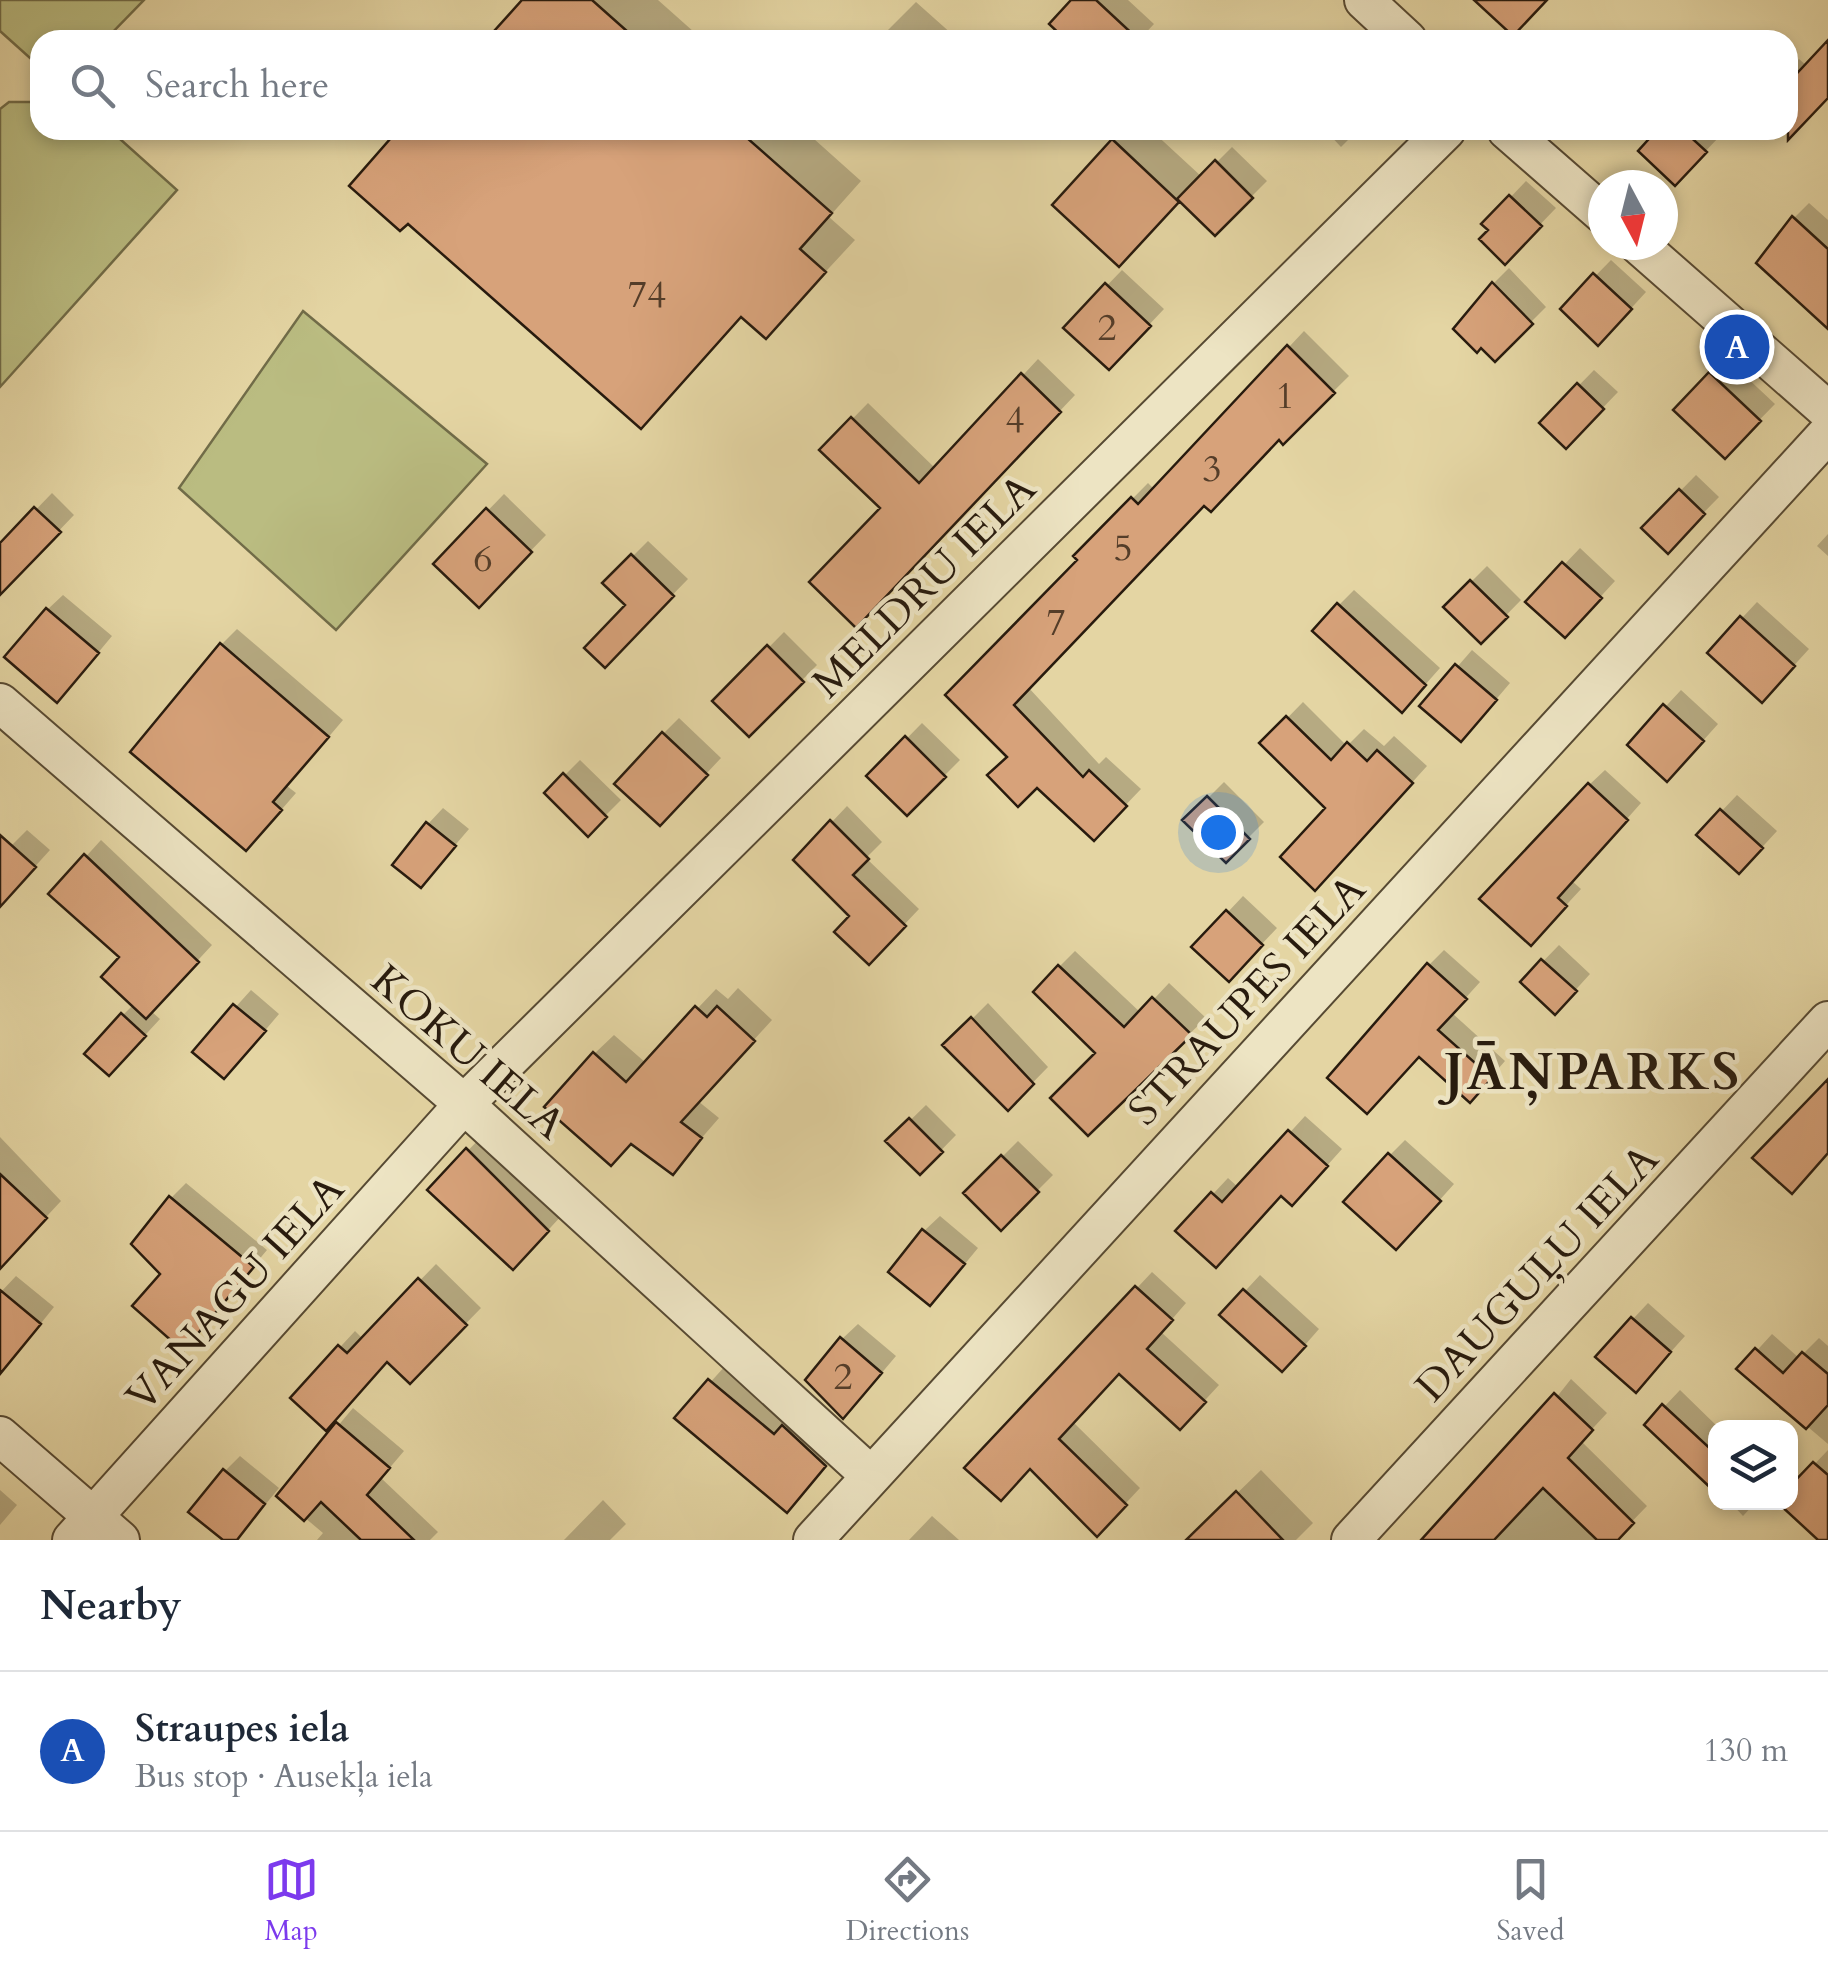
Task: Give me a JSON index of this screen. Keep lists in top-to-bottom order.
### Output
{
  "streets": {
    "street": [
      "MELDRU IELA",
      "STRAUPES IELA",
      "KOKU IELA",
      "DAUGUĻU IELA",
      "VANAGU IELA"
    ]
  },
  "crossings": [
    ["MELDRU IELA", "KOKU IELA"],
    ["MELDRU IELA", "VANAGU IELA"],
    ["STRAUPES IELA", "KOKU IELA"],
    ["KOKU IELA", "VANAGU IELA"]
  ],
  "districts": ["JĀŅPARKS"],
  "house_numbers": [
    "74",
    "2",
    "1",
    "4",
    "3",
    "5",
    "6",
    "7",
    "2"
  ],
  "north": "bottom",
  "page": {
    "search": "Search here",
    "pins": "A",
    "heading": "Nearby",
    "list": [
      {
        "mark": "A",
        "name": "Straupes iela",
        "note": "Bus stop · Ausekļa iela",
        "value": "130 m"
      }
    ],
    "nav": ["Map", "Directions", "Saved"]
  }
}
